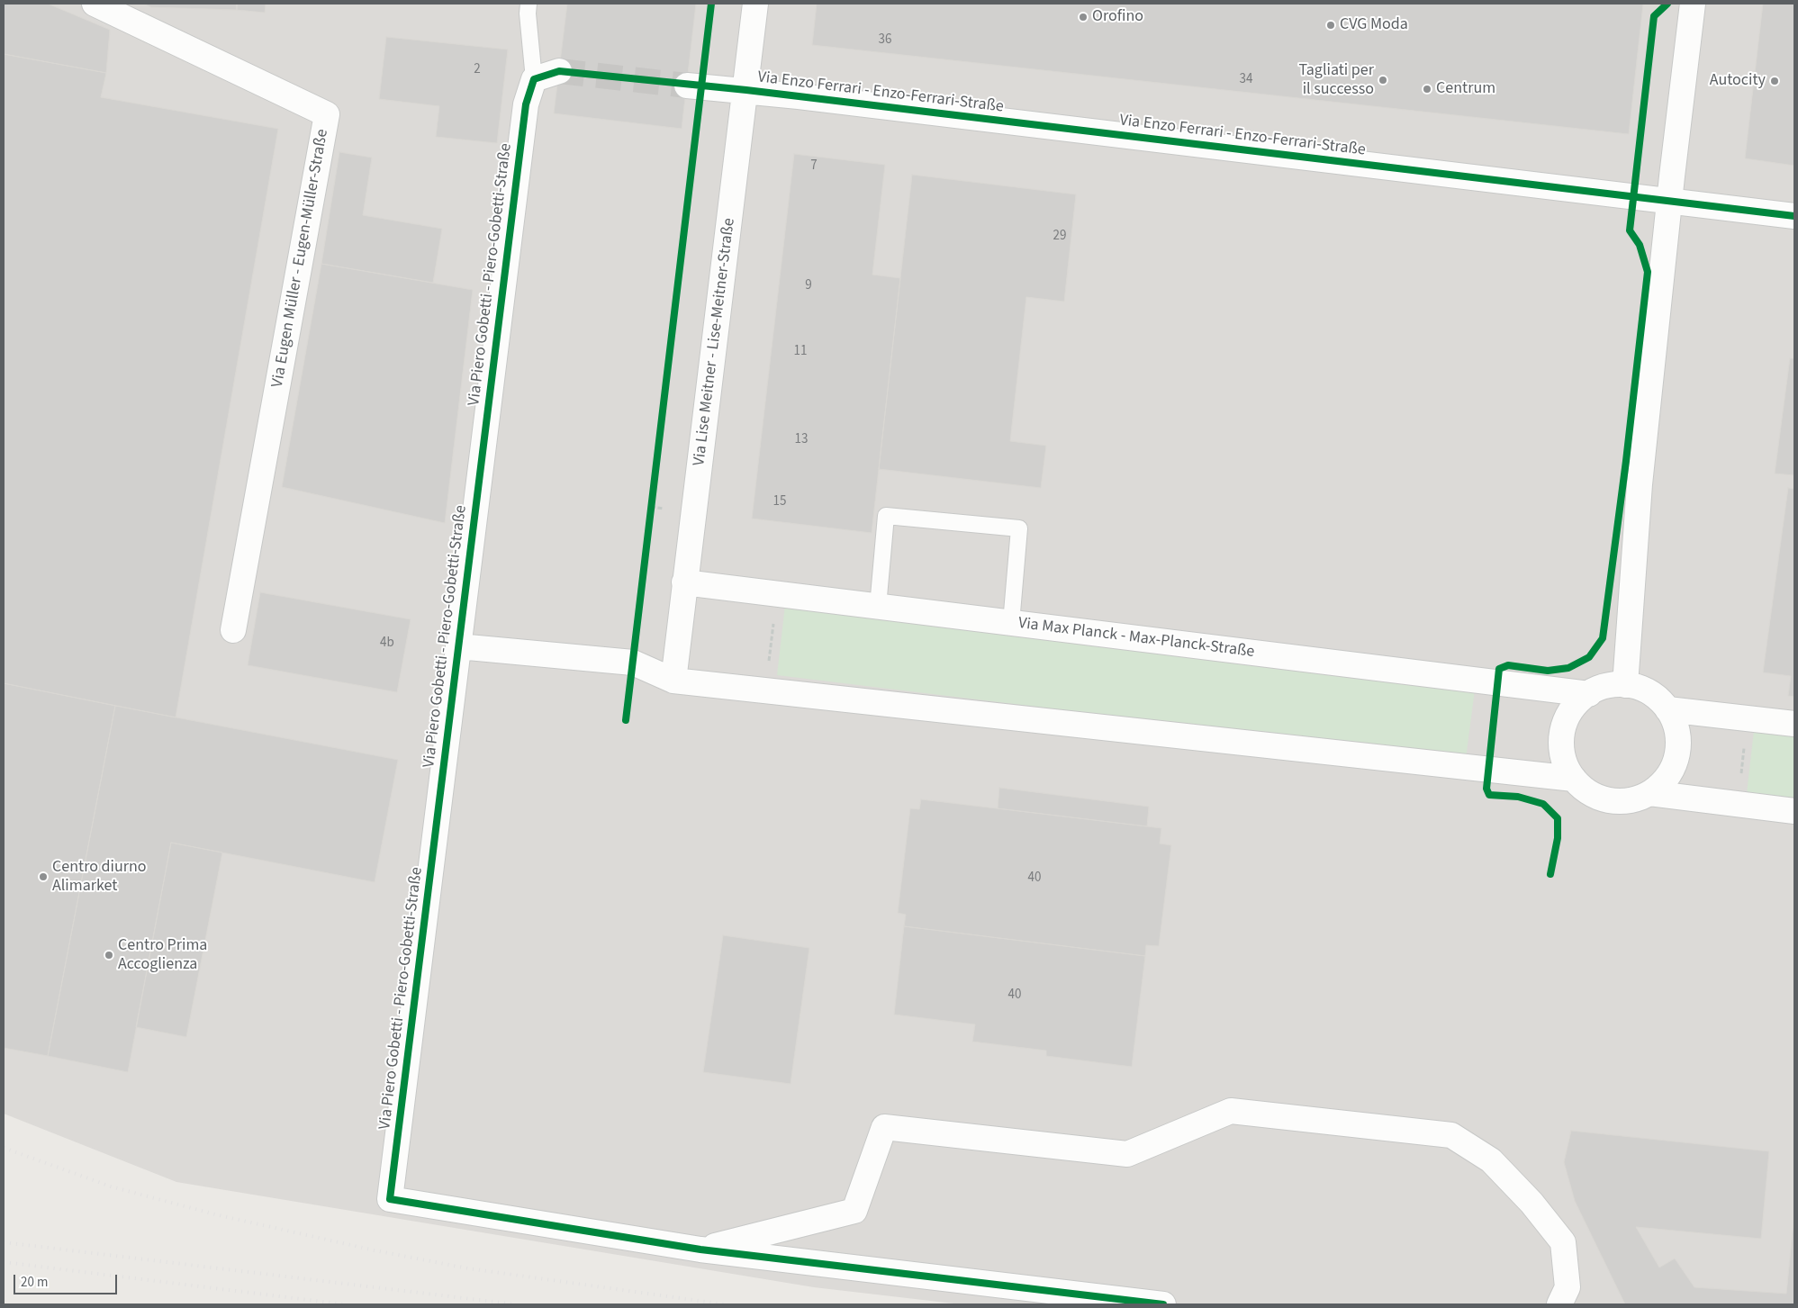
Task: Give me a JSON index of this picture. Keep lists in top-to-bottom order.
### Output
{
  "streets": {
    "street": [
      "Via Enzo Ferrari - Enzo-Ferrari-Straße",
      "Via Eugen Müller - Eugen-Müller-Straße",
      "Via Piero Gobetti - Piero-Gobetti-Straße",
      "Via Lise Meitner - Lise-Meitner-Straße",
      "Via Max Planck - Max-Planck-Straße"
    ]
  },
  "crossings": [
    ["Via Enzo Ferrari - Enzo-Ferrari-Straße", "Via Lise Meitner - Lise-Meitner-Straße"],
    ["Via Lise Meitner - Lise-Meitner-Straße", "Via Max Planck - Max-Planck-Straße"]
  ],
  "places": [
    "Orofino",
    "CVG Moda",
    "Tagliati per il successo",
    "Autocity",
    "Centrum",
    "Centro diurno Alimarket",
    "Centro Prima Accoglienza"
  ],
  "house_numbers": [
    "36",
    "2",
    "34",
    "7",
    "29",
    "9",
    "11",
    "13",
    "15",
    "4b",
    "40",
    "40"
  ],
  "scale_bar": "20 m"
}
